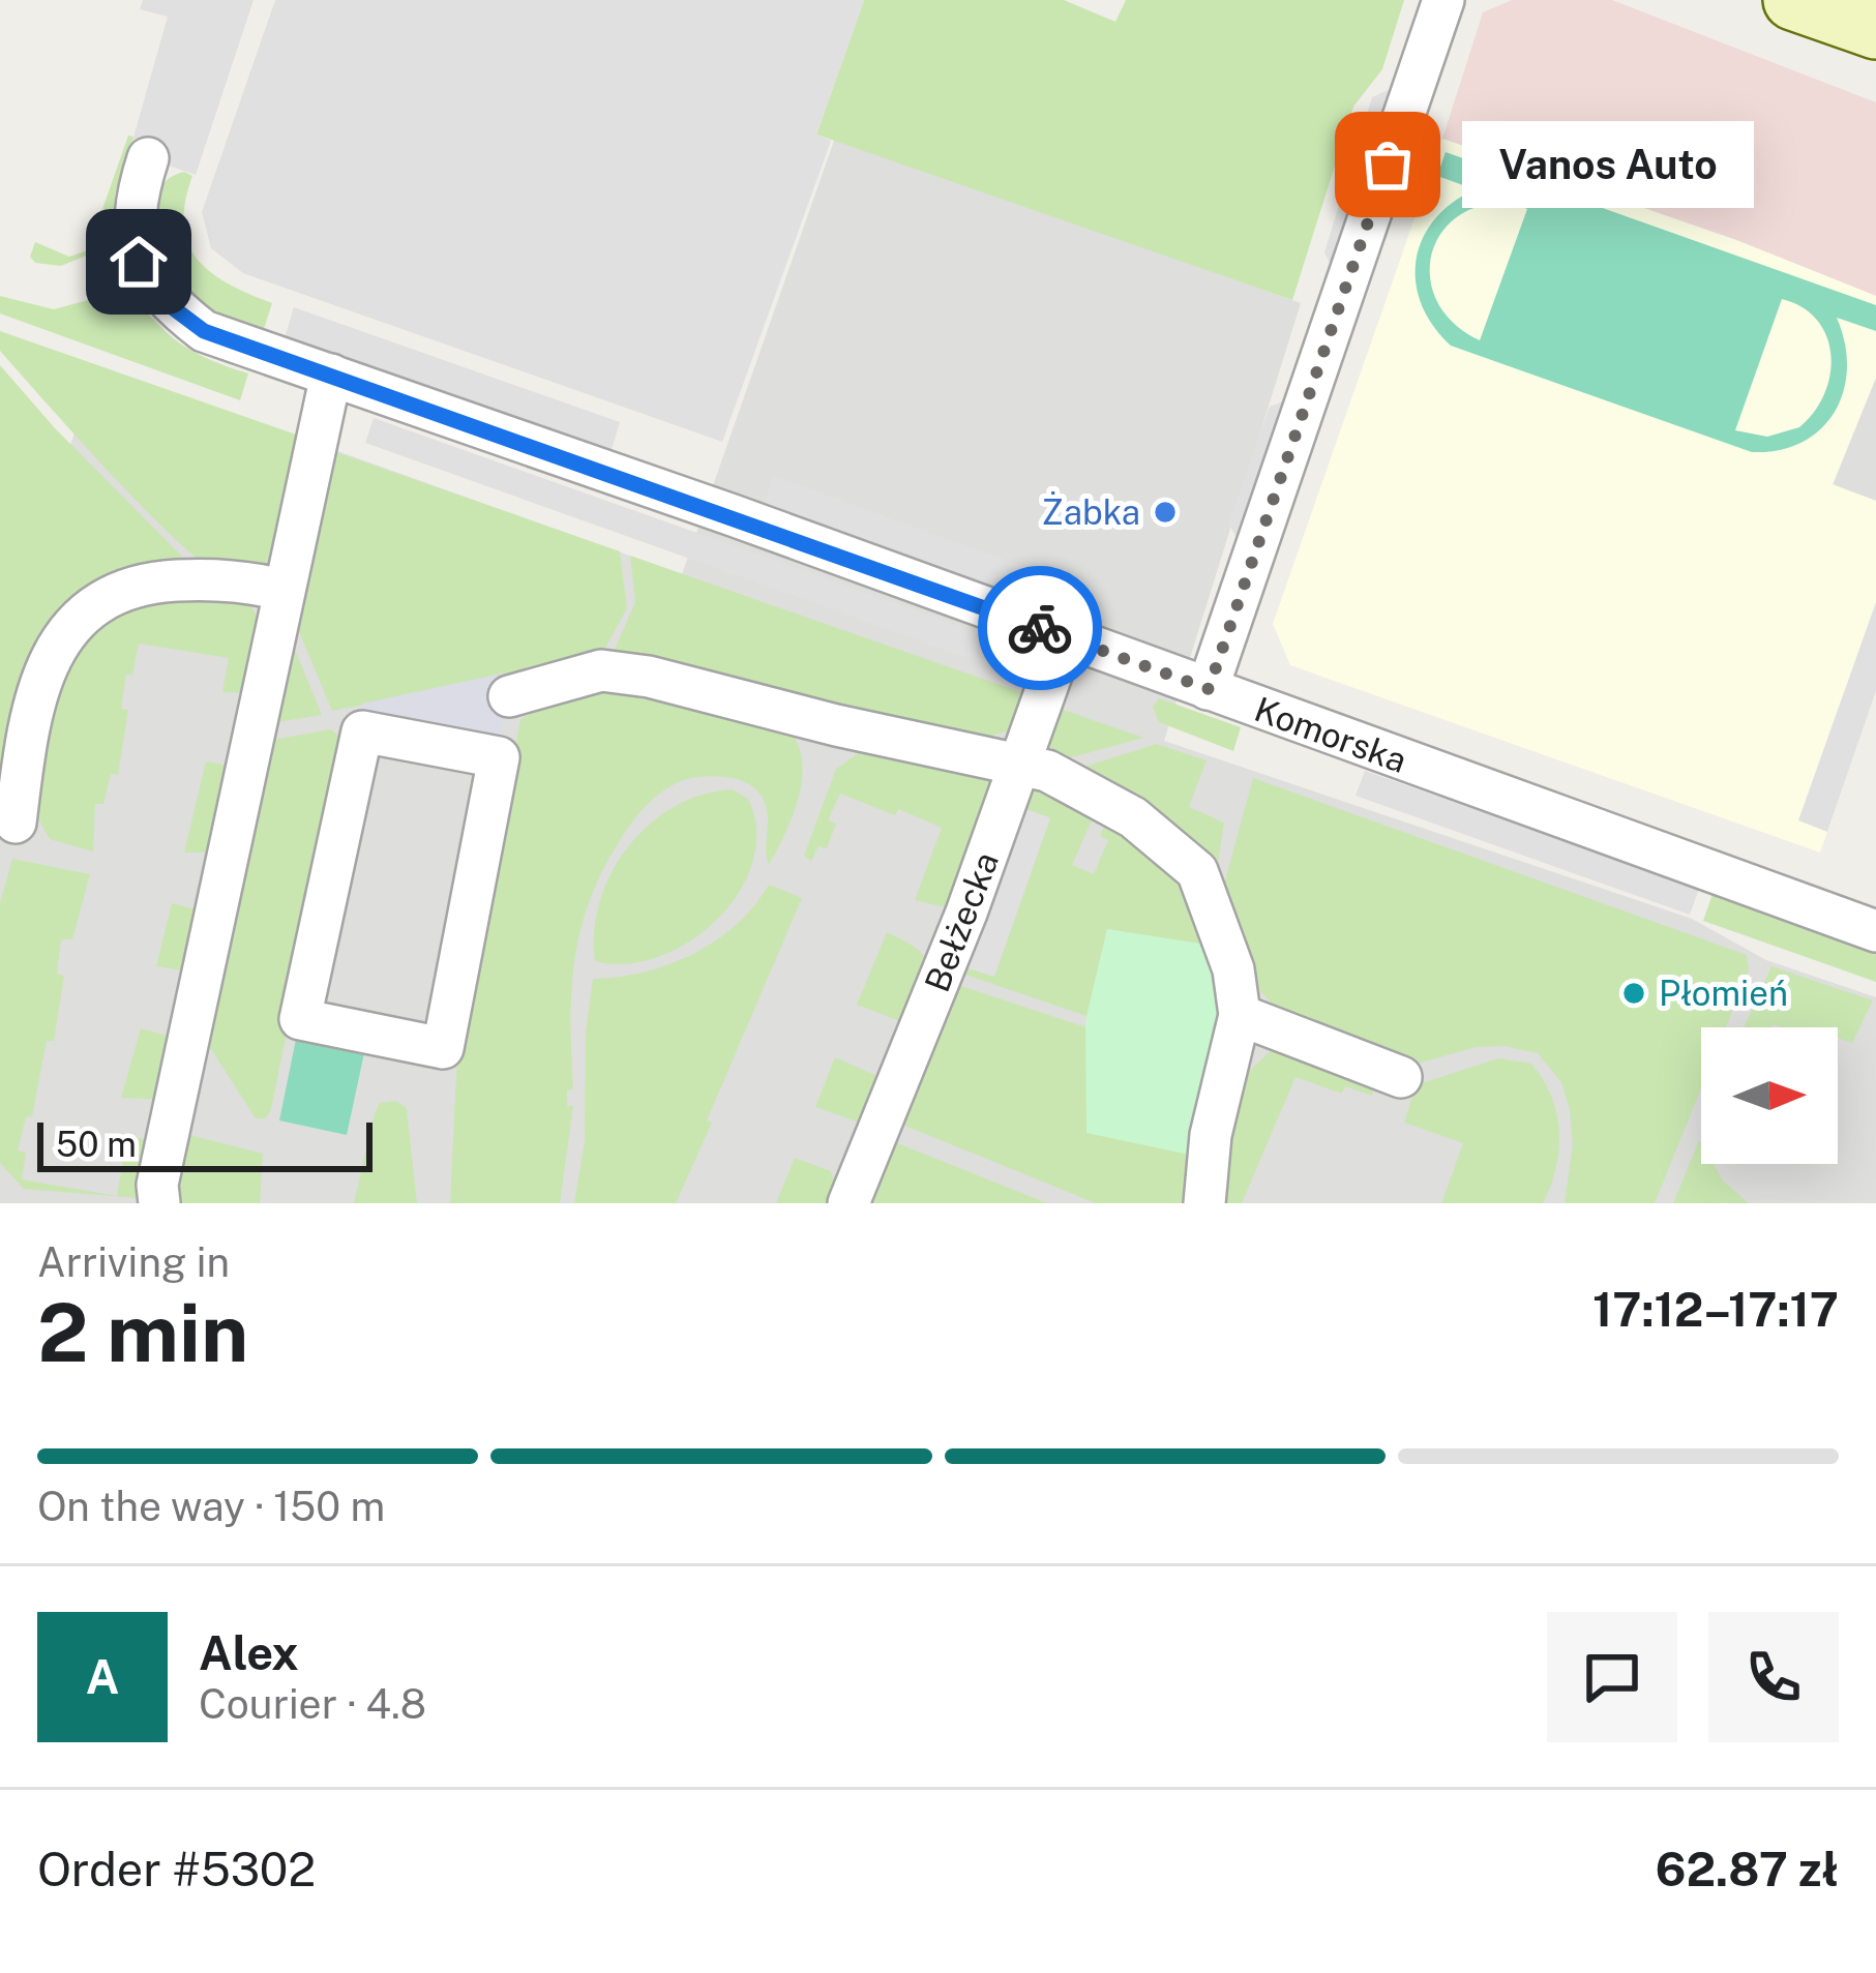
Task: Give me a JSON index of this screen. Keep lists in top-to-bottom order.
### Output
{
  "streets": {
    "street": ["Komorska", "Bełżecka"]
  },
  "crossings": [
    ["Komorska", "Bełżecka"]
  ],
  "places": ["Vanos Auto", "Żabka", "Płomień"],
  "scale_bar": "50 m",
  "north": "right",
  "page": {
    "bubble": "Vanos Auto",
    "scale": "50 m",
    "heading": ["2 min", "Arriving in", "17:12–17:17"],
    "panel": [
      "Alex",
      "Courier · 4.8",
      "Order #5302",
      "62.87 zł"
    ],
    "bar": "On the way · 150 m",
    "round": "A"
  }
}
